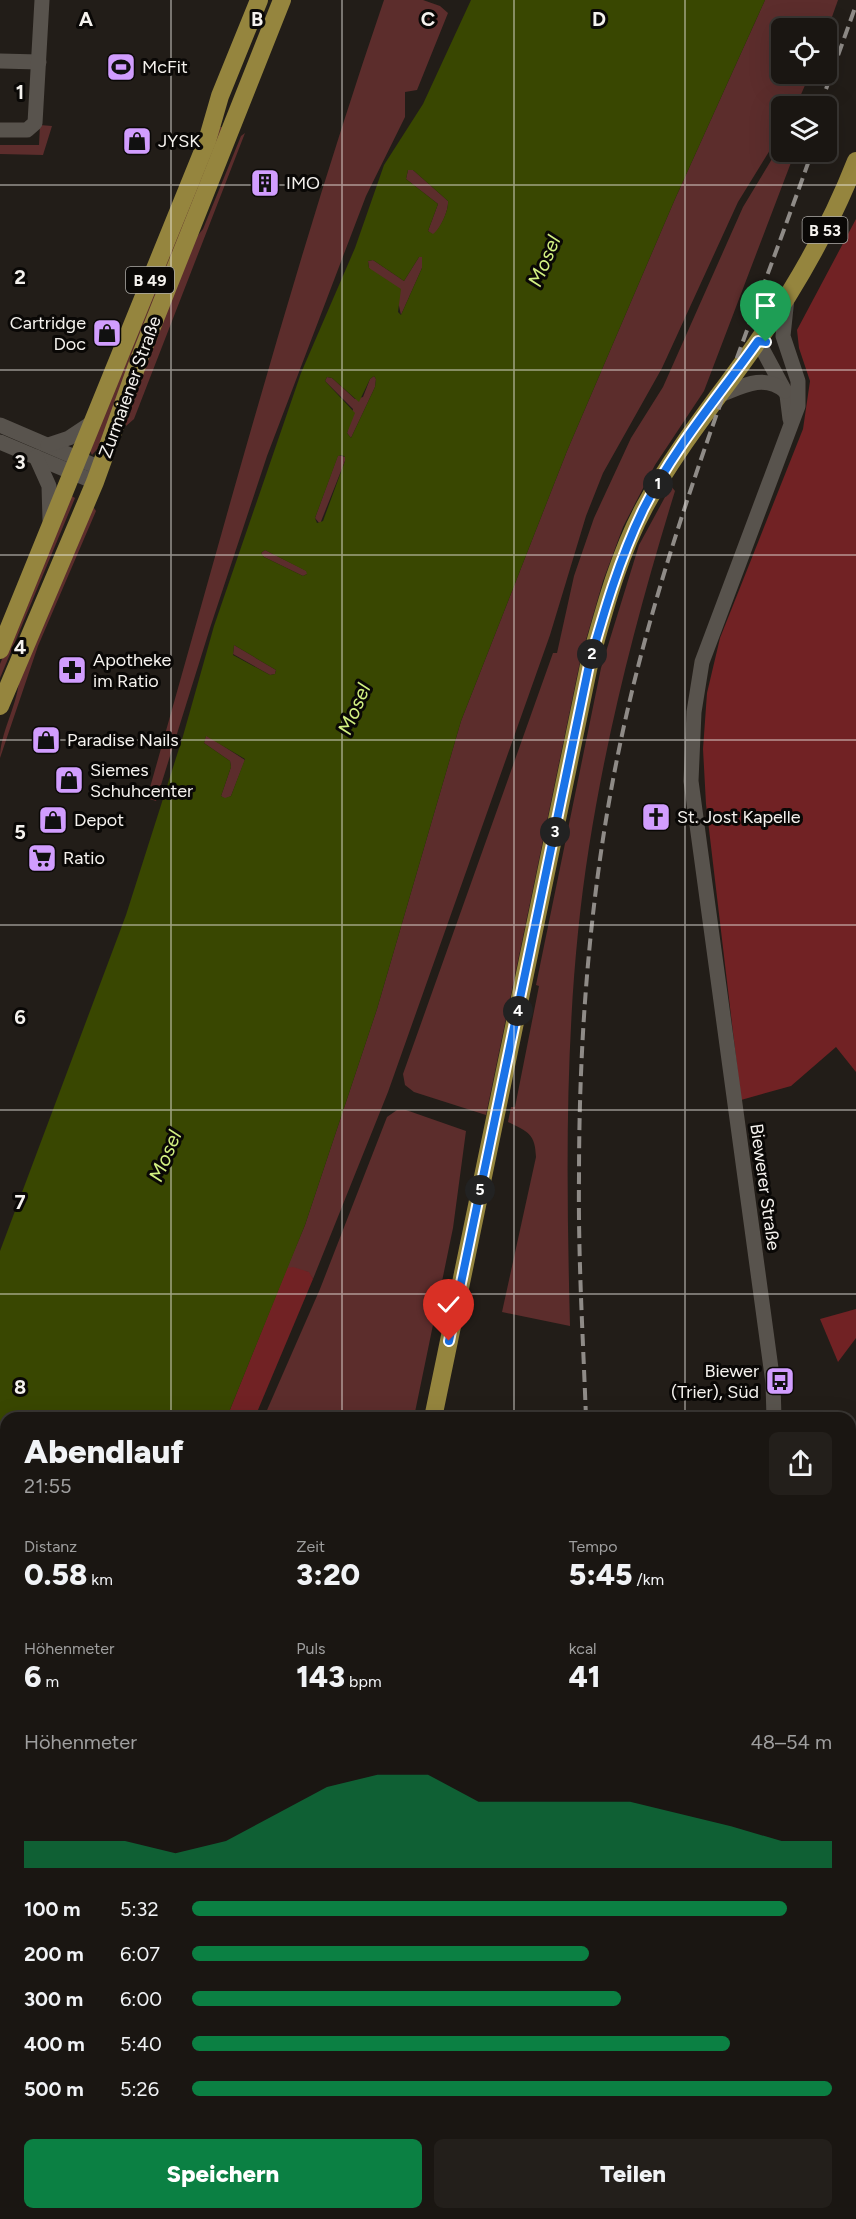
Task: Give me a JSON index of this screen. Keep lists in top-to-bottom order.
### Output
{
  "streets": {
    "main road": ["B 53", "B 49", "Zurmaiener Straße"],
    "street": ["Biewerer Straße"]
  },
  "crossings": [
    ["B 53", "Biewerer Straße"]
  ],
  "water": ["Mosel"],
  "places": {
    "sports": ["McFit"],
    "shop": [
      "JYSK",
      "Cartridge Doc",
      "Paradise Nails",
      "Siemes Schuhcenter",
      "Depot"
    ],
    "building": ["IMO"],
    "pharmacy": ["Apotheke im Ratio"],
    "church": ["St. Jost Kapelle"],
    "supermarket": ["Ratio"],
    "bus stop": ["Biewer (Trier), Süd"]
  },
  "page": {
    "pins": [
      "1",
      "2",
      "3",
      "4",
      "5"
    ],
    "heading": ["Abendlauf", "21:55"],
    "stats": [
      ["Distanz", "0.58 km"],
      ["Zeit", "3:20"],
      ["Tempo", "5:45 /km"],
      ["Höhenmeter", "6 m"],
      ["Puls", "143 bpm"],
      ["kcal", "41"]
    ],
    "chart": ["Höhenmeter", "48–54 m"],
    "list": [
      {
        "name": "100 m",
        "note": "5:32"
      },
      {
        "name": "200 m",
        "note": "6:07"
      },
      {
        "name": "300 m",
        "note": "6:00"
      },
      {
        "name": "400 m",
        "note": "5:40"
      },
      {
        "name": "500 m",
        "note": "5:26"
      }
    ],
    "buttons": ["Speichern", "Teilen"]
  },
  "grid": {
    "columns": [
      "A",
      "B",
      "C",
      "D"
    ],
    "rows": [
      "1",
      "2",
      "3",
      "4",
      "5",
      "6",
      "7",
      "8"
    ]
  }
}
